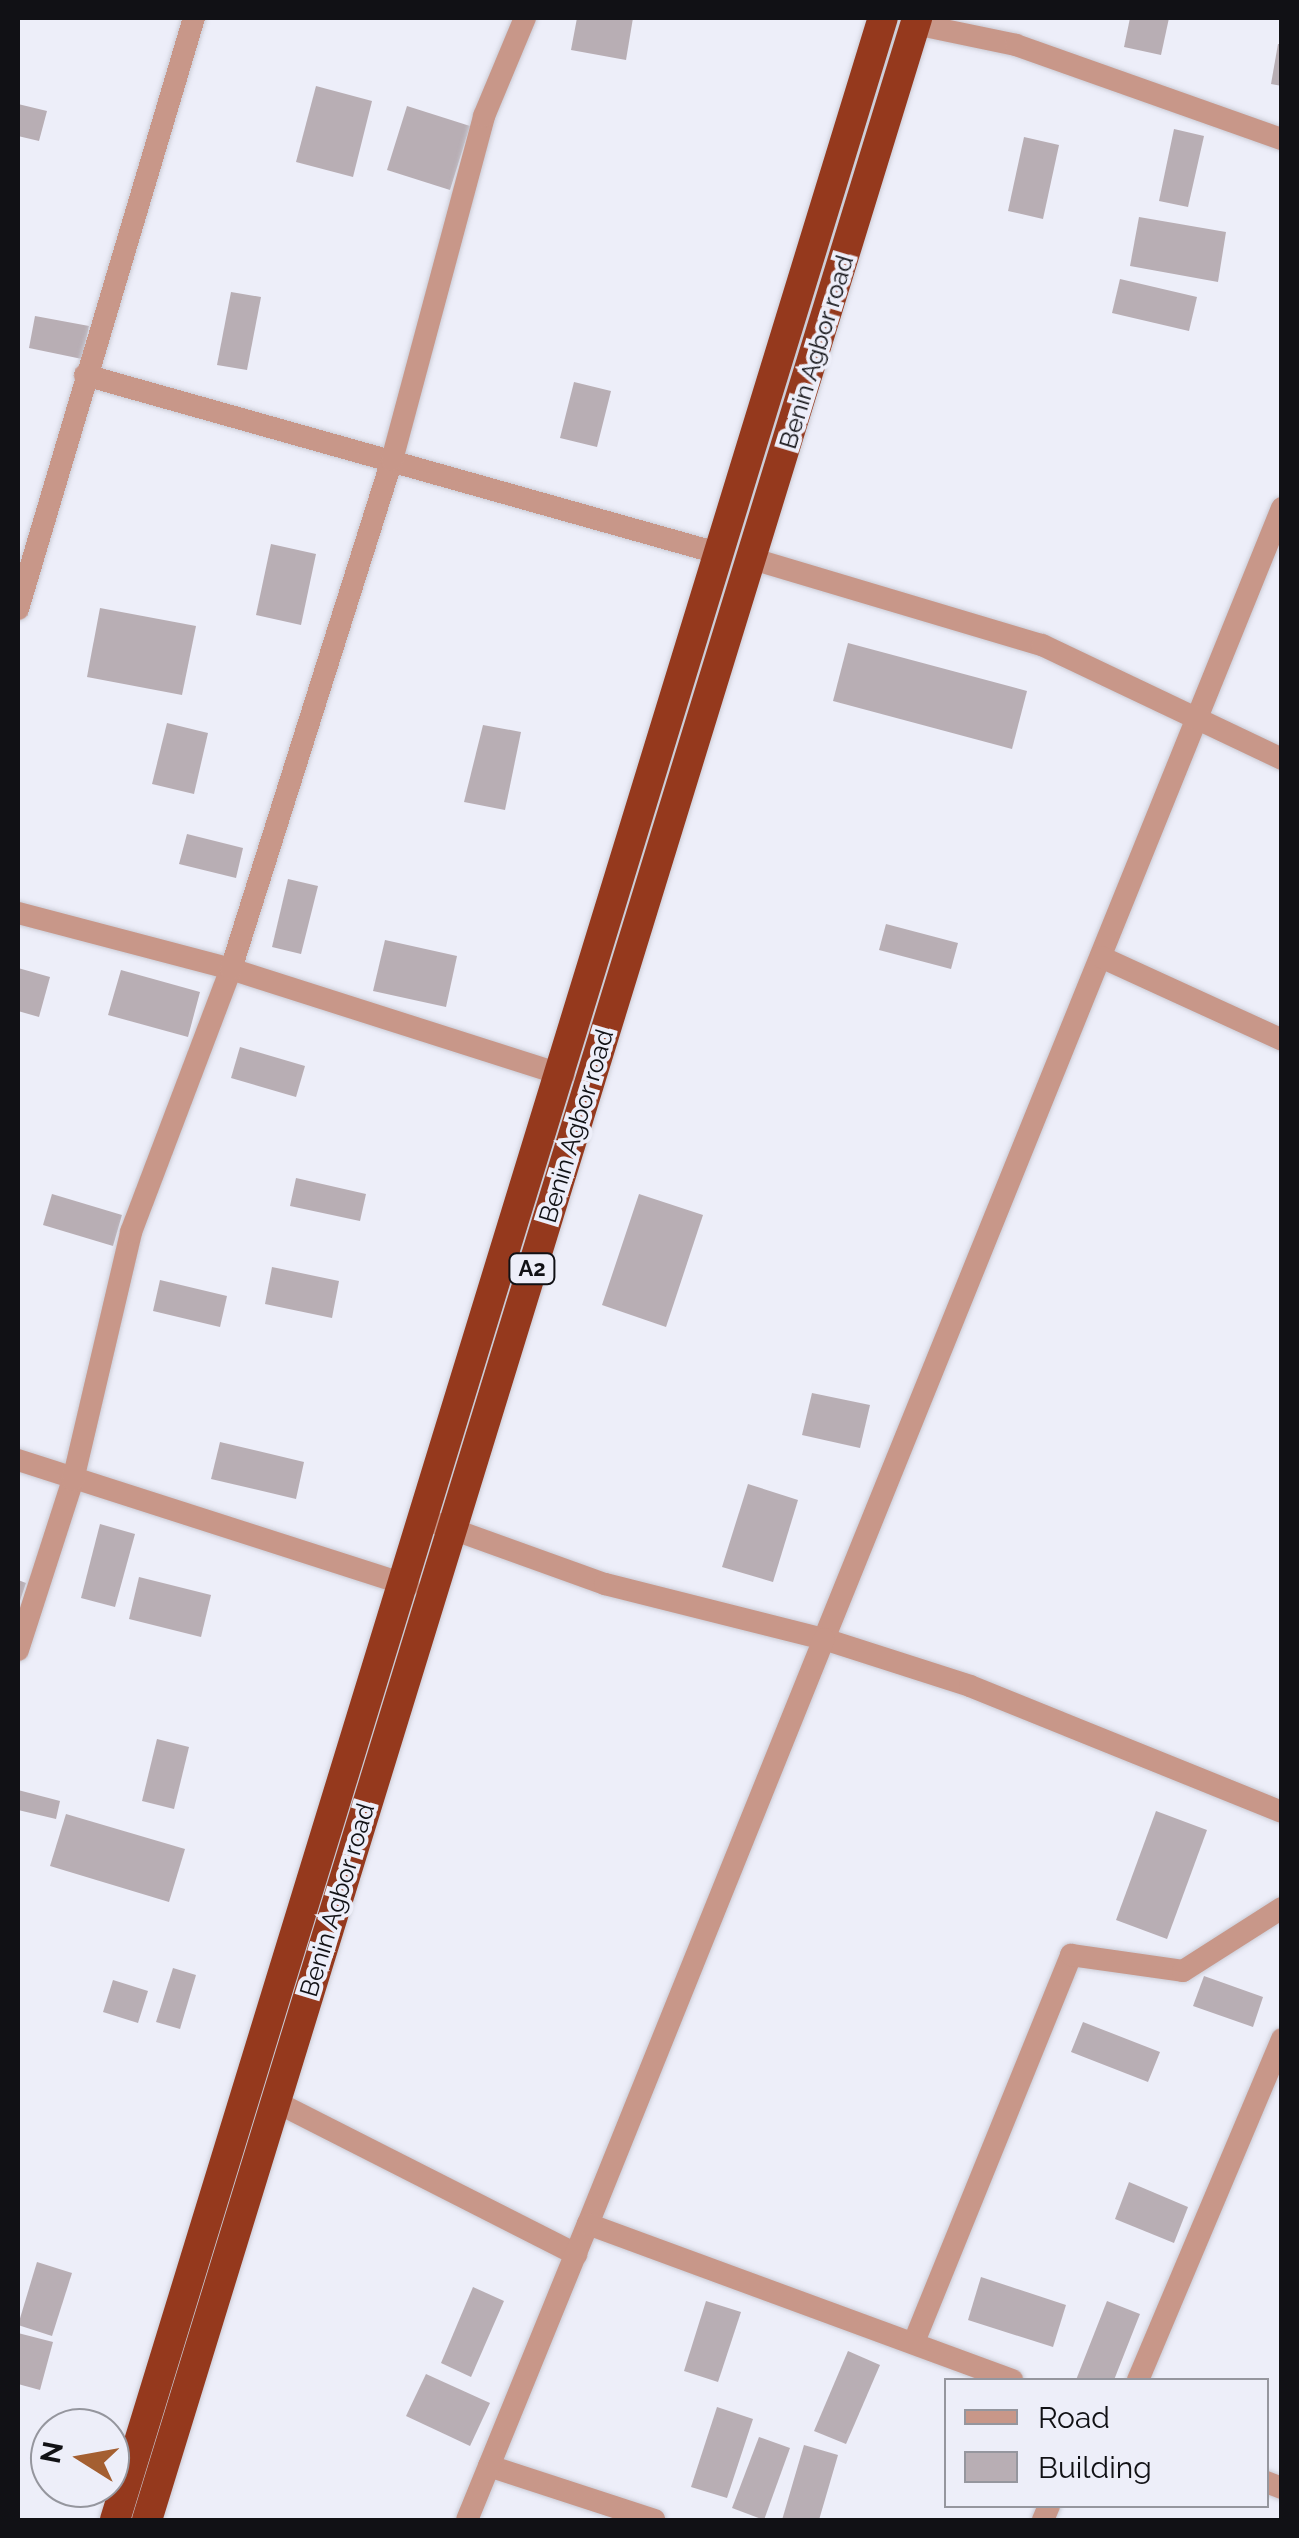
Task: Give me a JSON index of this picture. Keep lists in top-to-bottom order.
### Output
{
  "streets": {
    "highway": ["Benin Agbor road", "A2"]
  },
  "legend": ["Road", "Building"],
  "north": "left"
}
